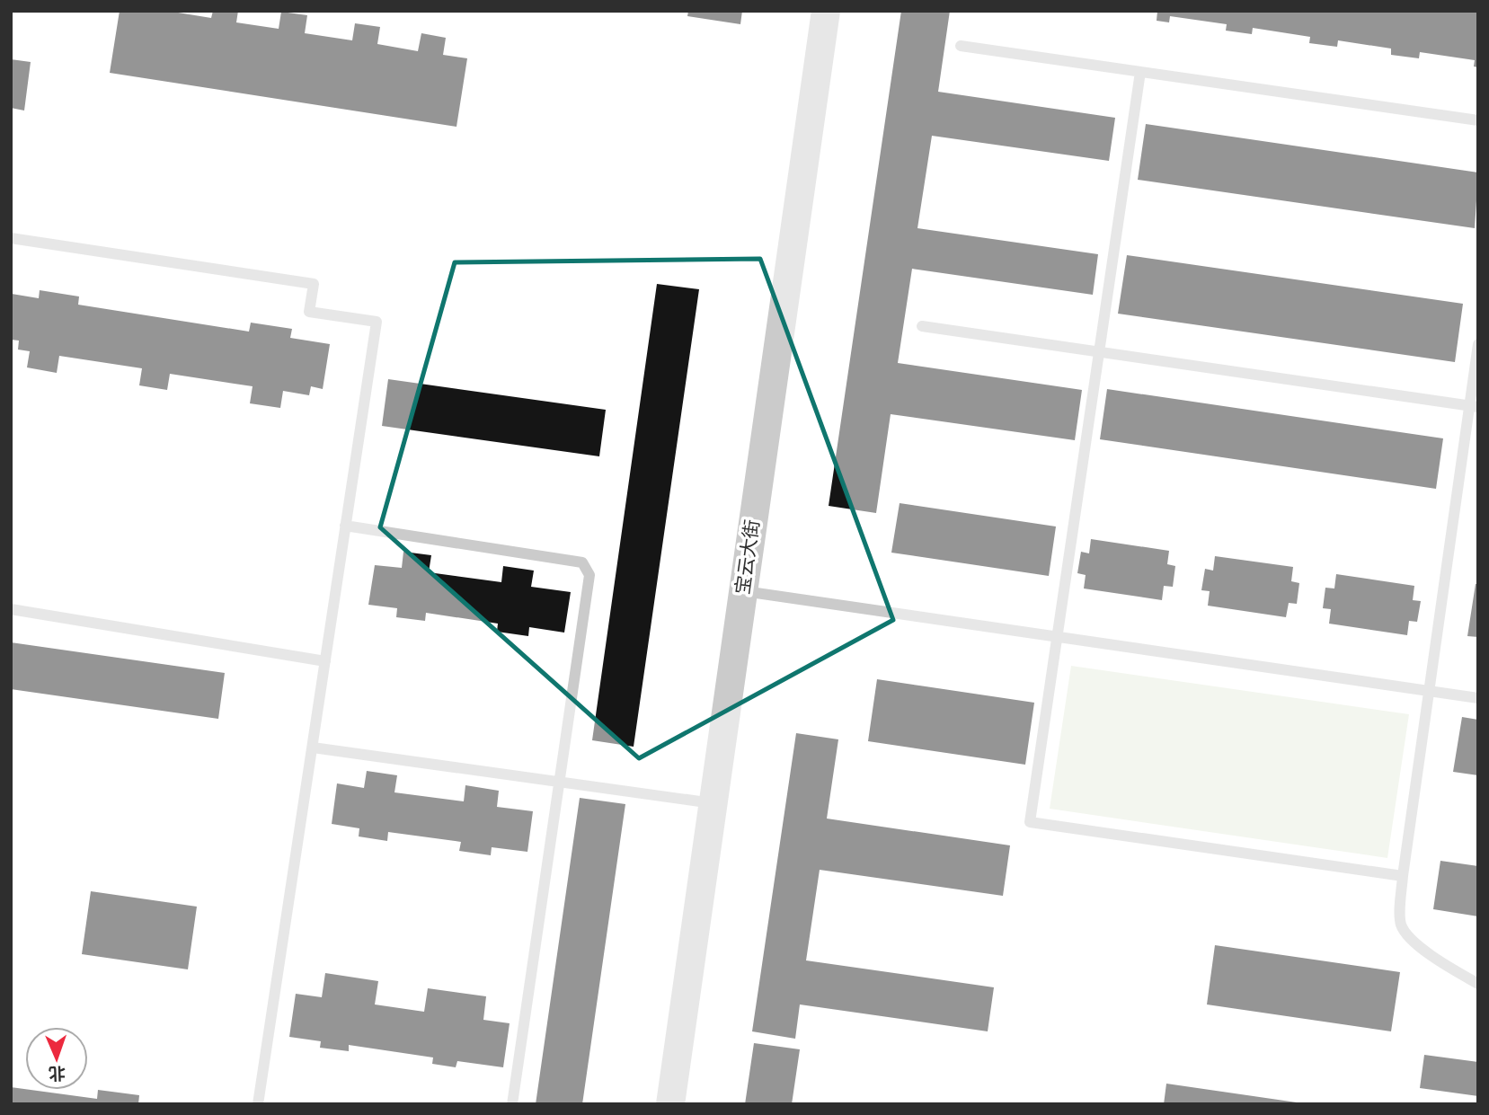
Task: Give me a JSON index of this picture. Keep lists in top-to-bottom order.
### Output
{
  "streets": {
    "street": ["宝云大街"]
  },
  "north": "bottom"
}
